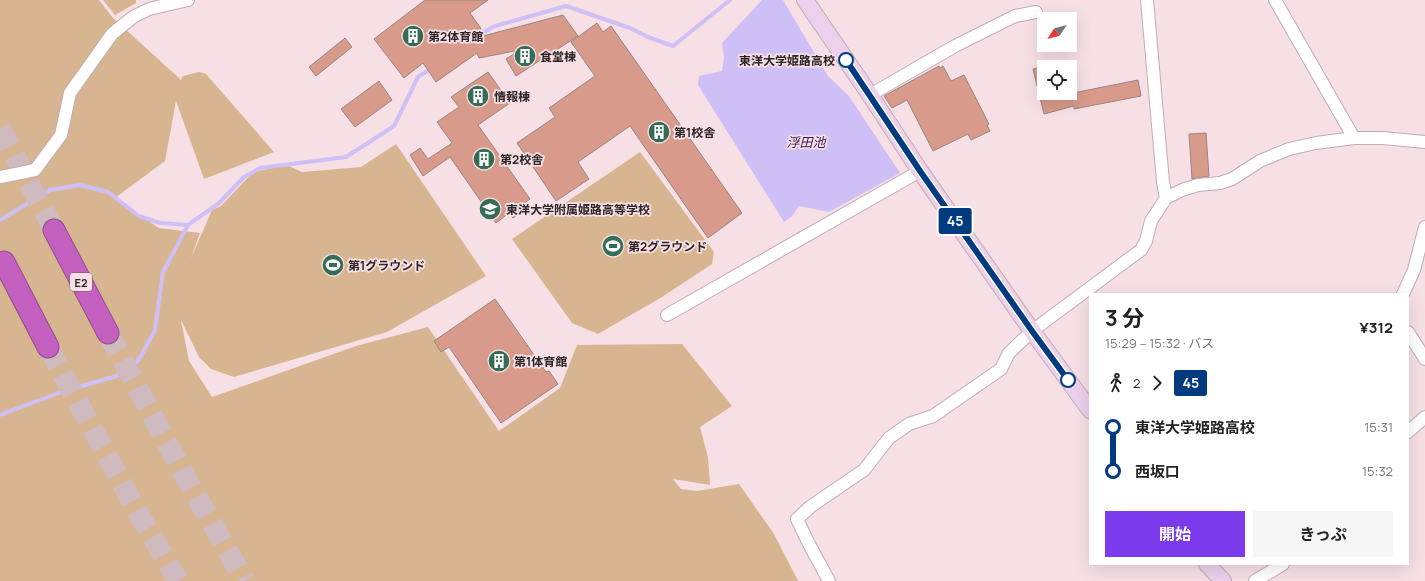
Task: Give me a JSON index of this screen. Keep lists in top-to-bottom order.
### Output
{
  "streets": {
    "highway": ["E2"]
  },
  "water": ["浮田池"],
  "places": {
    "building": [
      "第2体育館",
      "食堂棟",
      "情報棟",
      "第1校舎",
      "第2校舎",
      "第1体育館"
    ],
    "other": ["東洋大学姫路高校"],
    "school or university": ["東洋大学附属姫路高等学校"],
    "sports": ["第2グラウンド", "第1グラウンド"]
  },
  "lines": ["bus line 45"],
  "north": "bottom left",
  "page": {
    "on_map": "45",
    "heading": ["3 分", "15:29 – 15:32 · バス", "¥312"],
    "legs": ["2", "45"],
    "list": [
      {
        "name": "東洋大学姫路高校",
        "value": "15:31"
      },
      {
        "name": "西坂口",
        "value": "15:32"
      }
    ],
    "buttons": ["開始", "きっぷ"]
  }
}
